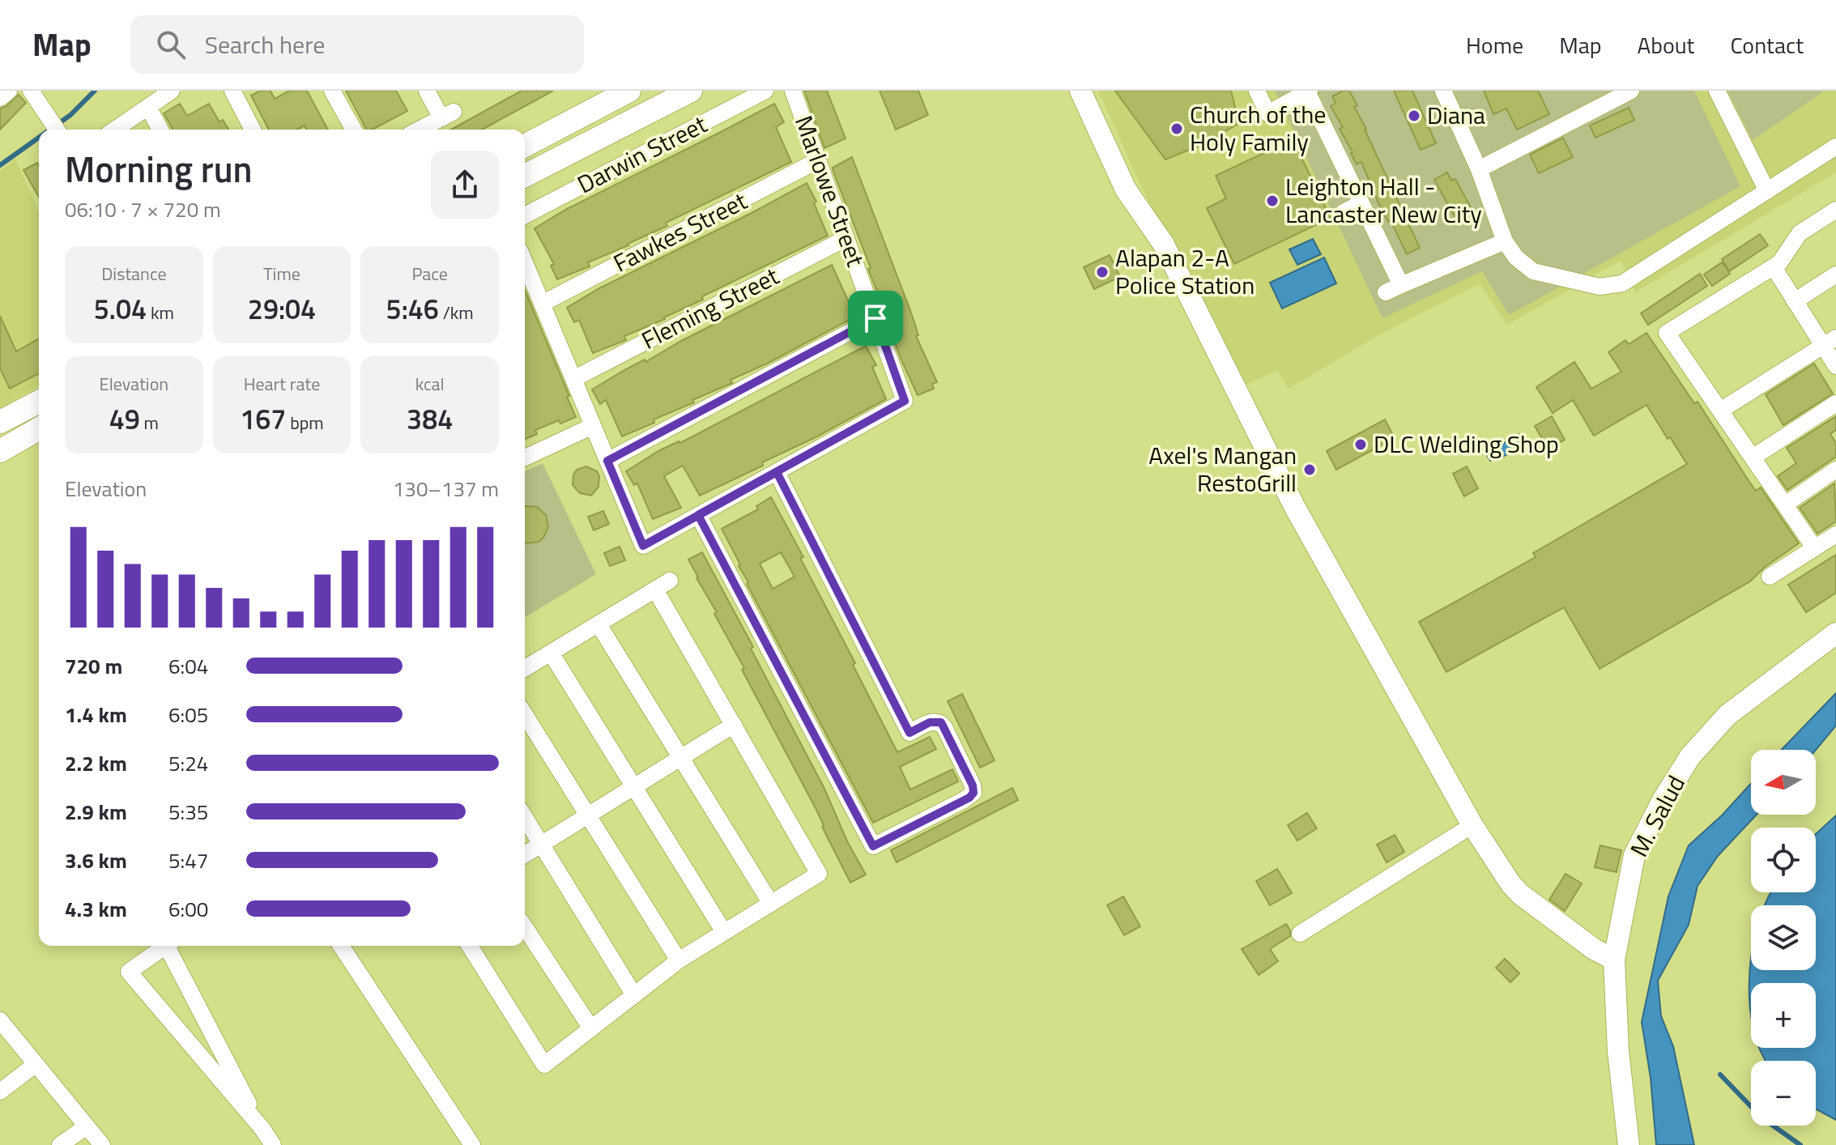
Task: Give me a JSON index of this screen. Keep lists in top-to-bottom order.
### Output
{
  "streets": {
    "street": [
      "Darwin Street",
      "Marlowe Street",
      "Fawkes Street",
      "Fleming Street",
      "M. Salud"
    ]
  },
  "crossings": [
    ["Marlowe Street", "Fawkes Street"],
    ["Marlowe Street", "Fleming Street"]
  ],
  "places": [
    "Diana",
    "Church of the Holy Family",
    "Leighton Hall - Lancaster New City",
    "Alapan 2-A Police Station",
    "DLC Welding Shop",
    "Axel's Mangan RestoGrill"
  ],
  "north": "left",
  "page": {
    "header": "Map",
    "search": "Search here",
    "nav": [
      "Home",
      "Map",
      "About",
      "Contact"
    ],
    "heading": ["Morning run", "06:10 · 7 × 720 m"],
    "stats": [
      ["Distance", "5.04 km"],
      ["Time", "29:04"],
      ["Pace", "5:46 /km"],
      ["Elevation", "49 m"],
      ["Heart rate", "167 bpm"],
      ["kcal", "384"]
    ],
    "chart": ["Elevation", "130–137 m"],
    "list": [
      {
        "name": "720 m",
        "note": "6:04"
      },
      {
        "name": "1.4 km",
        "note": "6:05"
      },
      {
        "name": "2.2 km",
        "note": "5:24"
      },
      {
        "name": "2.9 km",
        "note": "5:35"
      },
      {
        "name": "3.6 km",
        "note": "5:47"
      },
      {
        "name": "4.3 km",
        "note": "6:00"
      }
    ],
    "map_buttons": ["+", "−"]
  }
}
